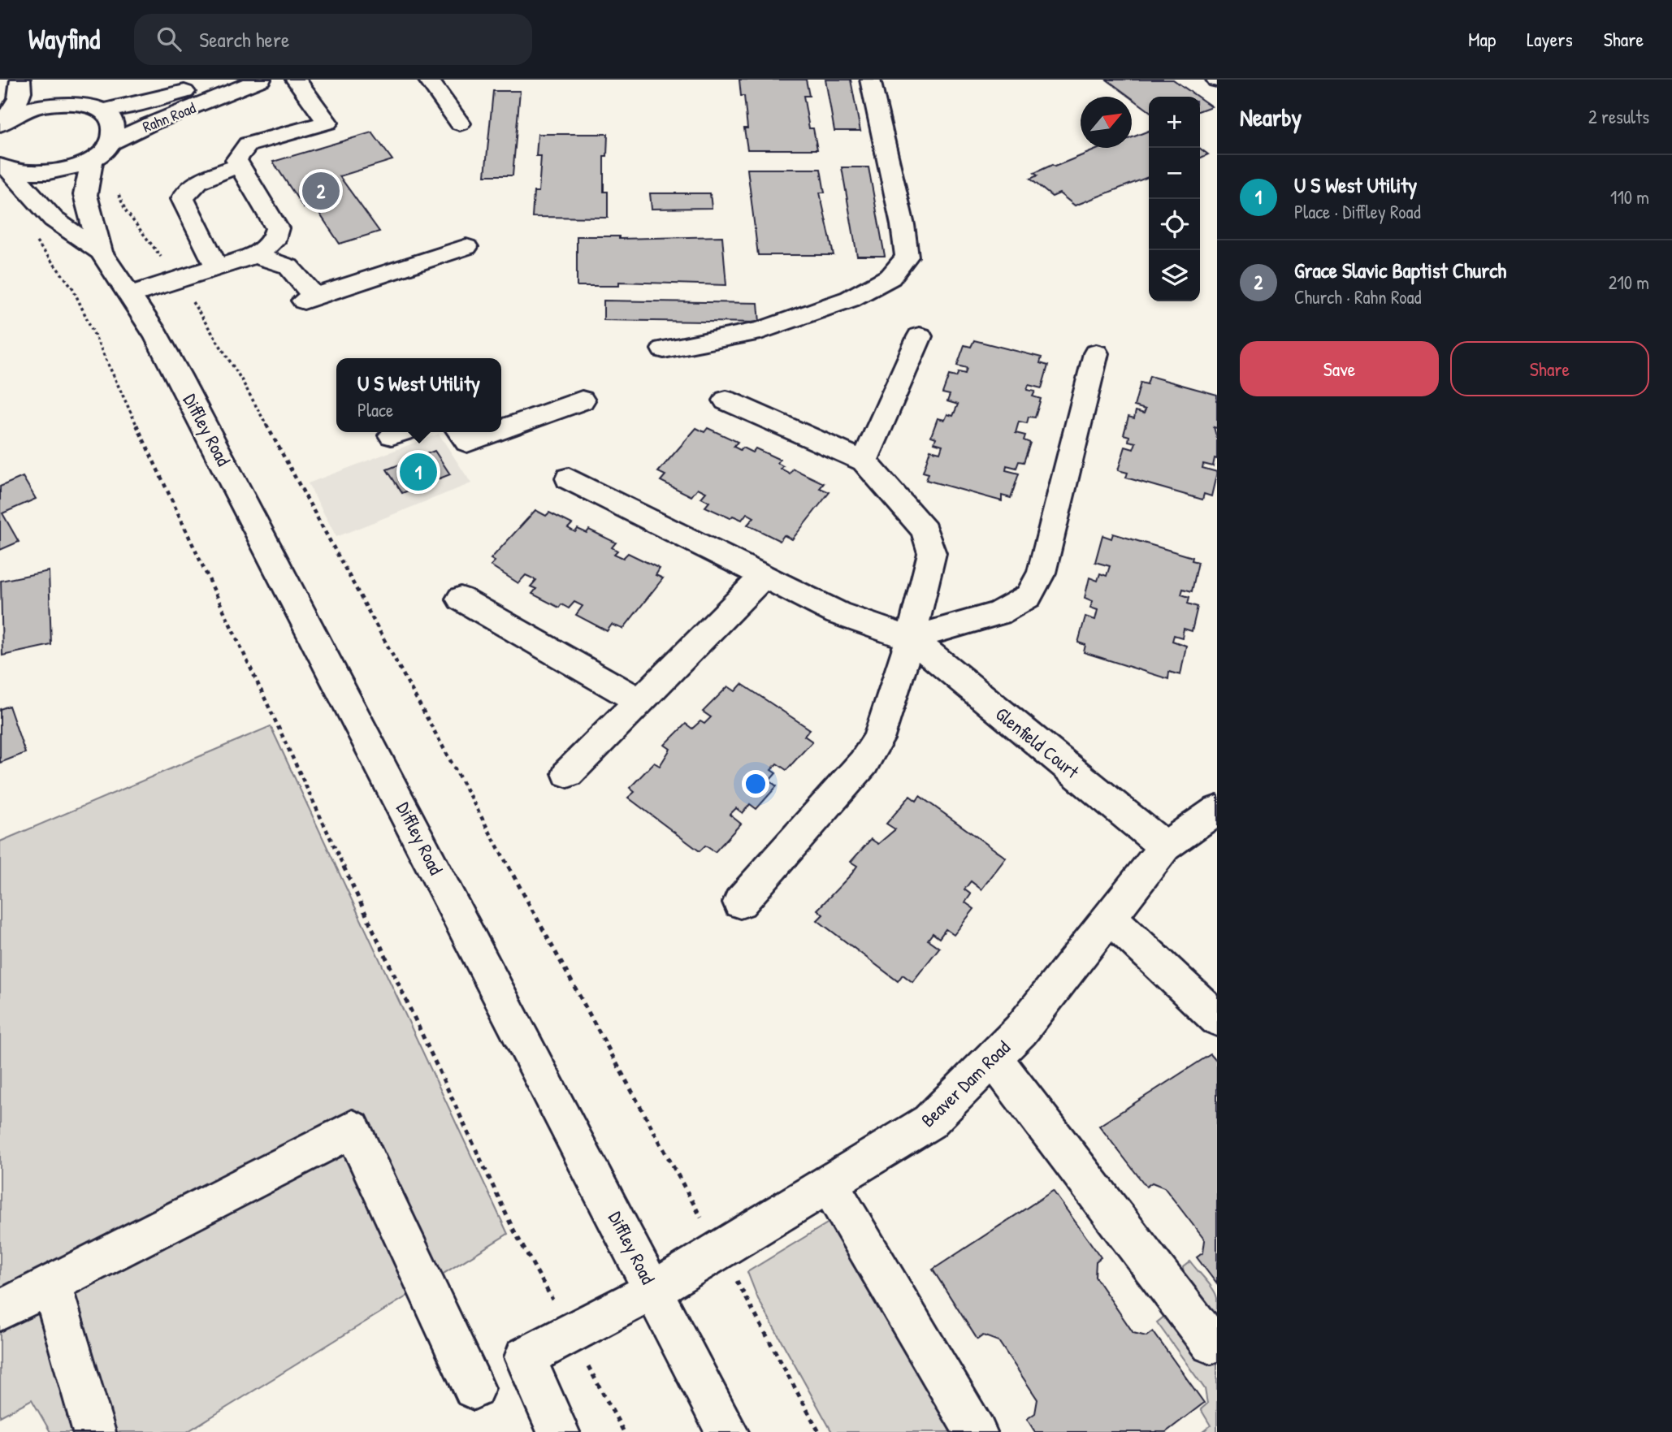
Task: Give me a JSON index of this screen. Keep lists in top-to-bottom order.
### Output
{
  "streets": {
    "main road": [
      "Rahn Road",
      "Diffley Road",
      "Glenfield Court",
      "Beaver Dam Road"
    ]
  },
  "crossings": [
    ["Rahn Road", "Diffley Road"],
    ["Diffley Road", "Beaver Dam Road"],
    ["Glenfield Court", "Beaver Dam Road"]
  ],
  "north": "top right",
  "page": {
    "header": "Wayfind",
    "search": "Search here",
    "nav": ["Map", "Layers", "Share"],
    "heading": ["Nearby", "2 results"],
    "map_buttons": ["+", "−"],
    "list": [
      {
        "mark": "1",
        "name": "U S West Utility",
        "note": "Place · Diffley Road",
        "value": "110 m"
      },
      {
        "mark": "2",
        "name": "Grace Slavic Baptist Church",
        "note": "Church · Rahn Road",
        "value": "210 m"
      }
    ],
    "pins": ["2", "1"],
    "buttons": ["Save", "Share"],
    "popup": ["U S West Utility", "Place"]
  }
}
